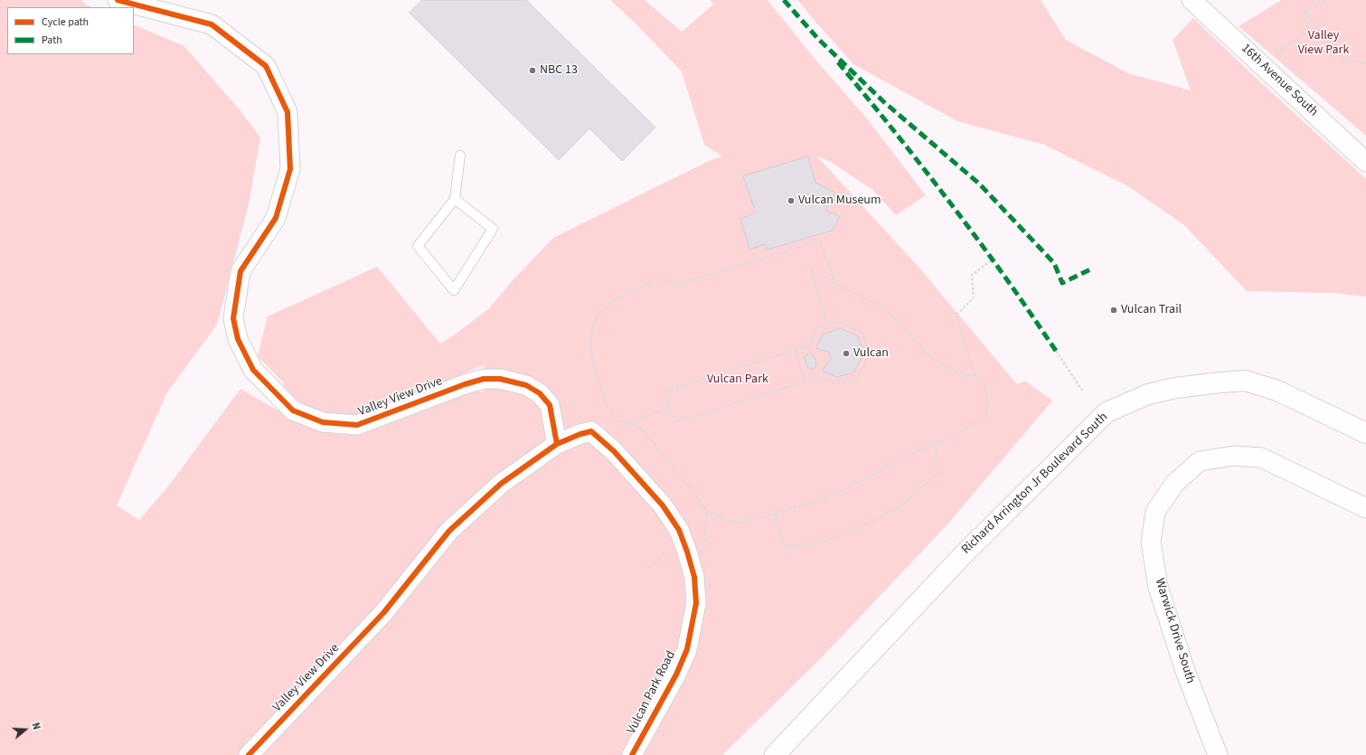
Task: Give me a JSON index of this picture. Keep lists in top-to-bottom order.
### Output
{
  "streets": {
    "street": [
      "16th Avenue South",
      "Valley View Drive",
      "Richard Arrington Jr Boulevard South",
      "Warwick Drive South",
      "Vulcan Park Road"
    ]
  },
  "crossings": [
    ["Valley View Drive", "Vulcan Park Road"]
  ],
  "parks": ["Valley View Park", "Vulcan Park"],
  "places": [
    "NBC 13",
    "Vulcan Museum",
    "Vulcan Trail",
    "Vulcan"
  ],
  "legend": ["Cycle path", "Path"],
  "north": "right"
}
